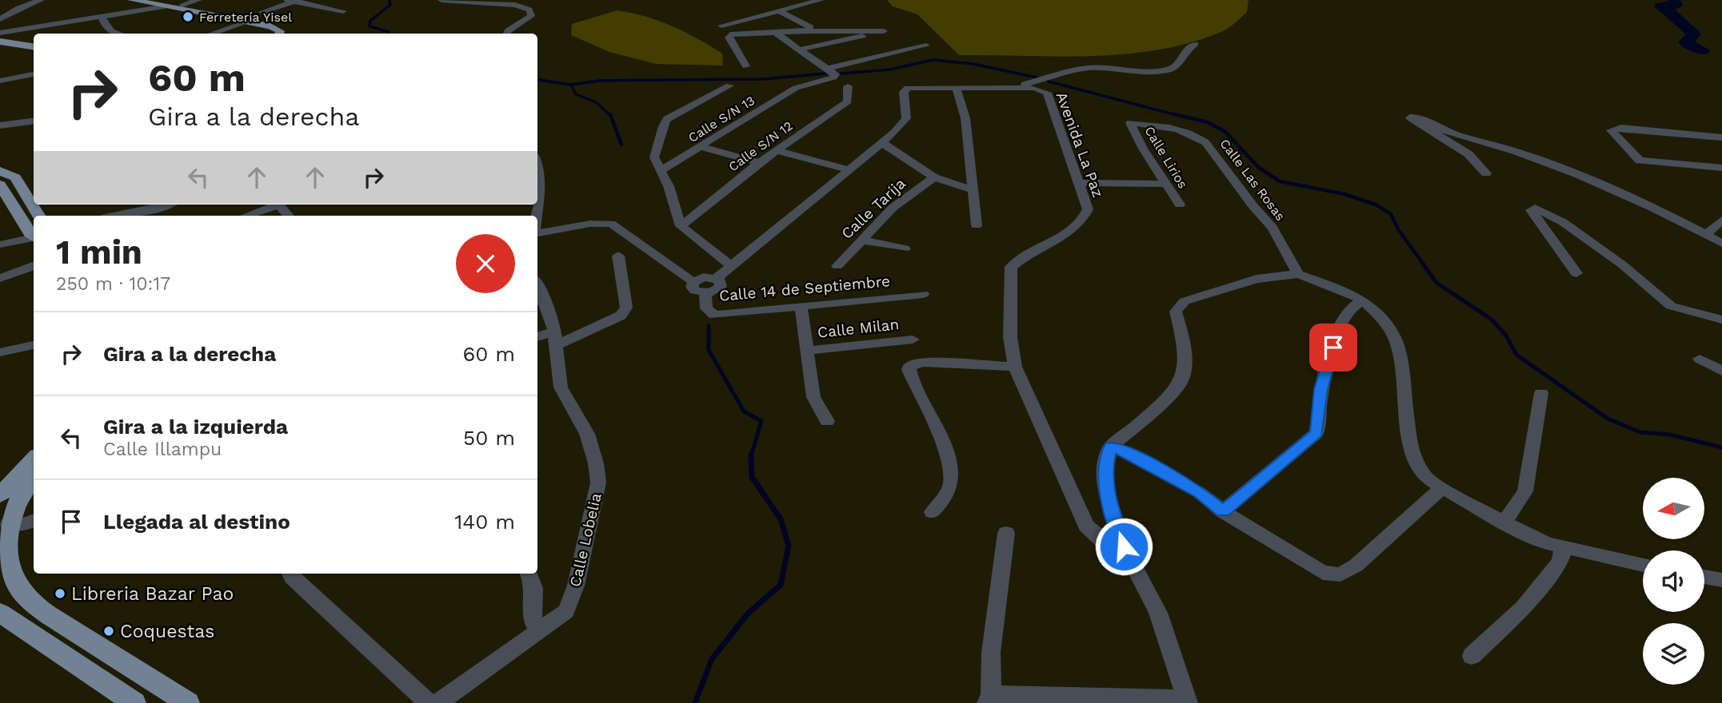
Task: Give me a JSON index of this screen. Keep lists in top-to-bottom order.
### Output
{
  "streets": {
    "street": [
      "Calle S/N 13",
      "Avenida La Paz",
      "Calle S/N 12",
      "Calle Lirios",
      "Calle Las Rosas",
      "Calle Tarija",
      "Calle 14 de Septiembre",
      "Calle Milan",
      "Calle Lobelia"
    ]
  },
  "crossings": [
    ["Calle Lirios", "Calle Las Rosas"]
  ],
  "places": ["Ferretería Yisel", "Libreria Bazar Pao", "Coquestas"],
  "north": "left",
  "page": {
    "turn": ["60 m", "Gira a la derecha"],
    "heading": ["1 min", "250 m · 10:17"],
    "list": [
      {
        "name": "Gira a la derecha",
        "value": "60 m"
      },
      {
        "name": "Gira a la izquierda",
        "note": "Calle Illampu",
        "value": "50 m"
      },
      {
        "name": "Llegada al destino",
        "value": "140 m"
      }
    ]
  }
}
